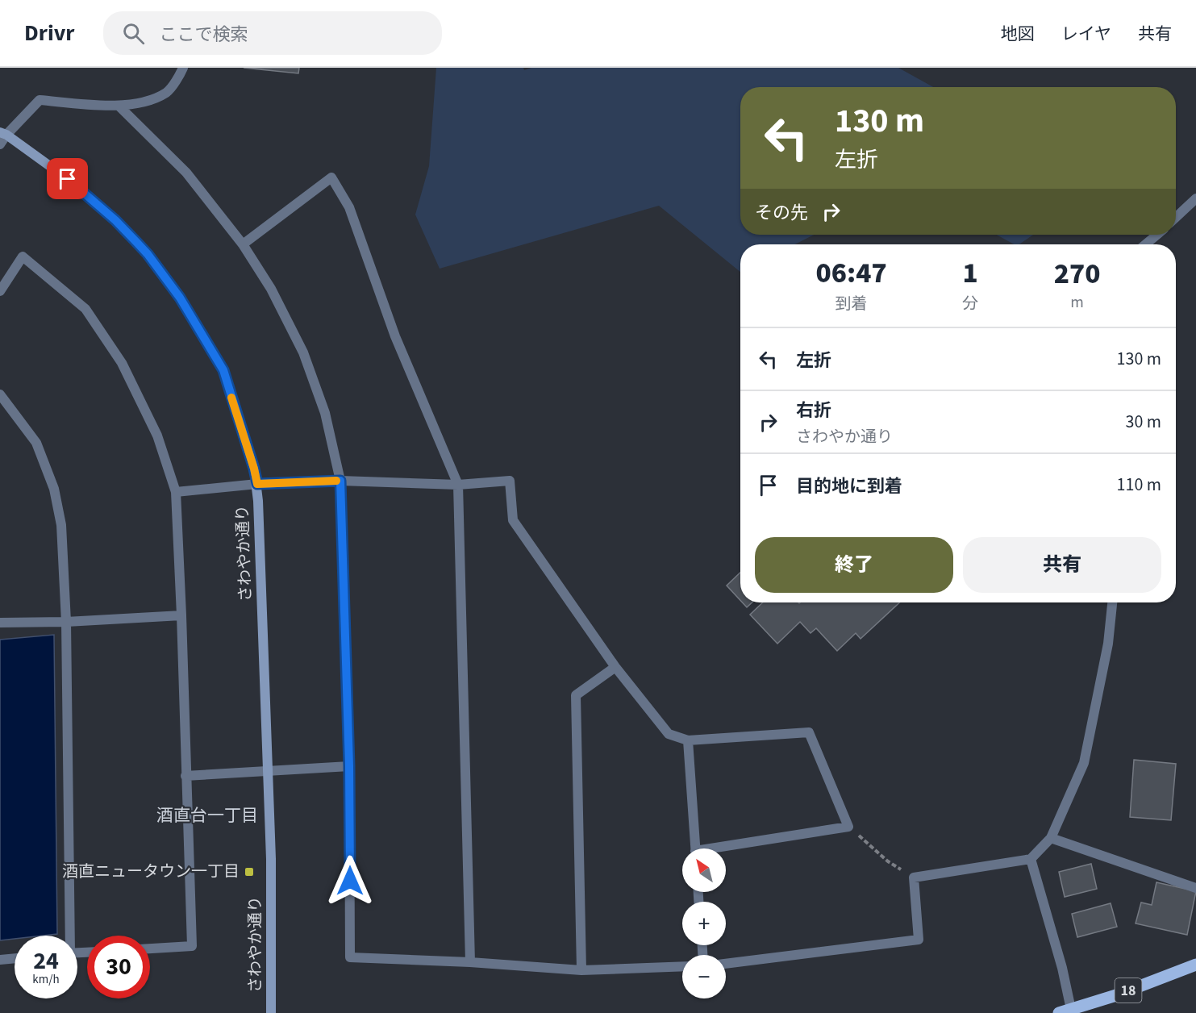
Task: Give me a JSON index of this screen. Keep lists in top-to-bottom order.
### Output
{
  "streets": {
    "main road": ["18"],
    "street": ["さわやか通り"]
  },
  "districts": ["酒直台一丁目"],
  "places": {
    "transit": ["酒直ニュータウン一丁目"]
  },
  "north": "top left",
  "page": {
    "header": "Drivr",
    "search": "ここで検索",
    "nav": ["地図", "レイヤ", "共有"],
    "turn": ["130 m", "左折"],
    "then": "その先",
    "eta": [
      "06:47",
      "到着",
      "1",
      "分",
      "270",
      "m"
    ],
    "list": [
      {
        "name": "左折",
        "value": "130 m"
      },
      {
        "name": "右折",
        "note": "さわやか通り",
        "value": "30 m"
      },
      {
        "name": "目的地に到着",
        "value": "110 m"
      }
    ],
    "buttons": ["終了", "共有"],
    "map_buttons": ["+", "−"],
    "speed": "24 km/h",
    "limit": "30"
  }
}
